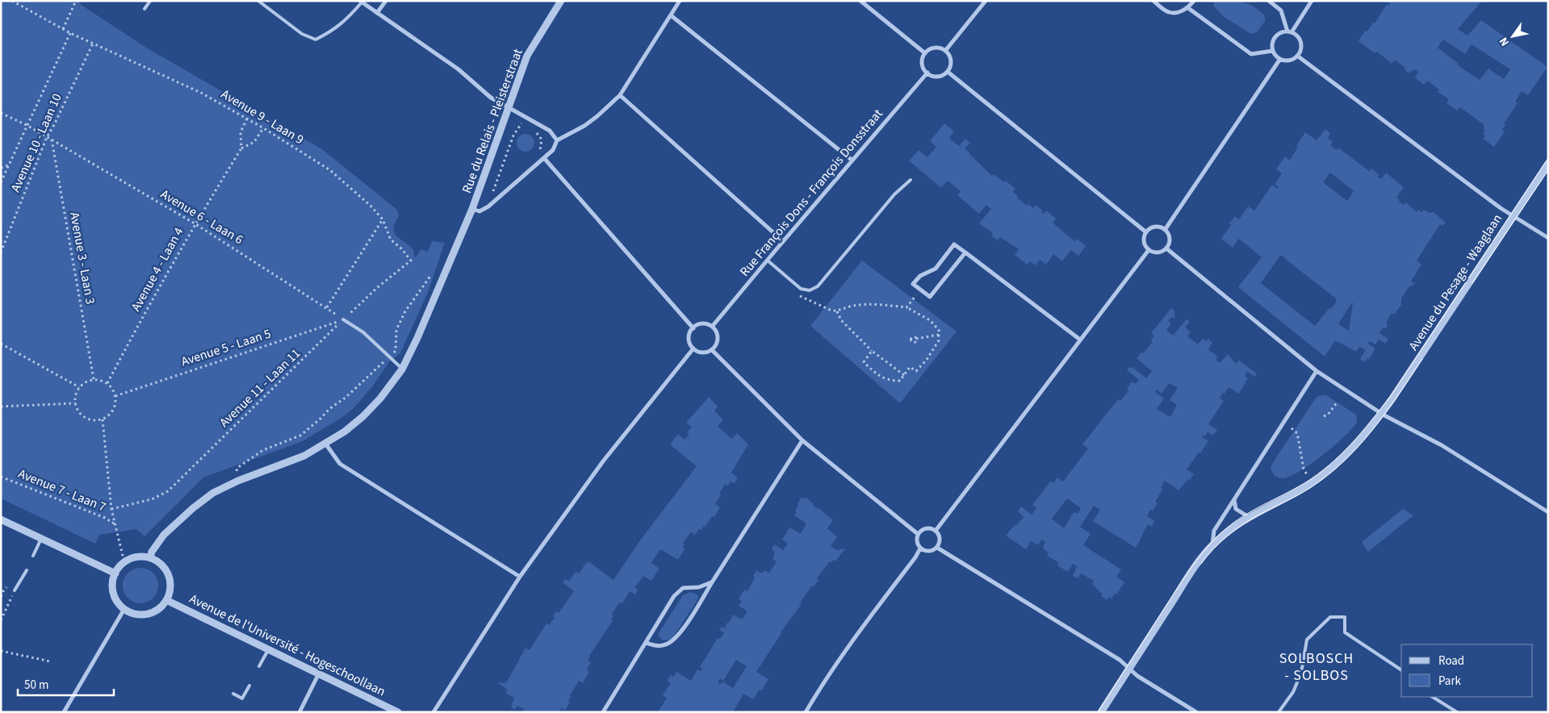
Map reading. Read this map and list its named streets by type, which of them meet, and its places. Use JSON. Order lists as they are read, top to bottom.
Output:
{
  "streets": {
    "street": [
      "Rue du Relais - Pleisterstraat",
      "Rue François Dons - François Donsstraat",
      "Avenue du Pesage - Waaglaan",
      "Avenue de l'Université - Hogeschoollaan"
    ],
    "path": [
      "Avenue 9 - Laan 9",
      "Avenue 10 - Laan 10",
      "Avenue 6 - Laan 6",
      "Avenue 3 - Laan 3",
      "Avenue 4 - Laan 4",
      "Avenue 5 - Laan 5",
      "Avenue 11 - Laan 11",
      "Avenue 7 - Laan 7"
    ]
  },
  "crossings": [
    ["Avenue 9 - Laan 9", "Avenue 10 - Laan 10"],
    ["Avenue 9 - Laan 9", "Avenue 11 - Laan 11"],
    ["Rue du Relais - Pleisterstraat", "Avenue de l'Université - Hogeschoollaan"],
    ["Avenue 10 - Laan 10", "Avenue 6 - Laan 6"],
    ["Avenue 6 - Laan 6", "Avenue 3 - Laan 3"],
    ["Avenue 6 - Laan 6", "Avenue 4 - Laan 4"],
    ["Avenue 6 - Laan 6", "Avenue 5 - Laan 5"],
    ["Avenue 6 - Laan 6", "Avenue 11 - Laan 11"],
    ["Avenue 3 - Laan 3", "Avenue 4 - Laan 4"],
    ["Avenue 3 - Laan 3", "Avenue 5 - Laan 5"],
    ["Avenue 4 - Laan 4", "Avenue 5 - Laan 5"],
    ["Avenue 5 - Laan 5", "Avenue 11 - Laan 11"]
  ],
  "districts": ["SOLBOSCH - SOLBOS"],
  "legend": ["Road", "Park"],
  "scale_bar": "50 m",
  "north": "bottom left"
}
